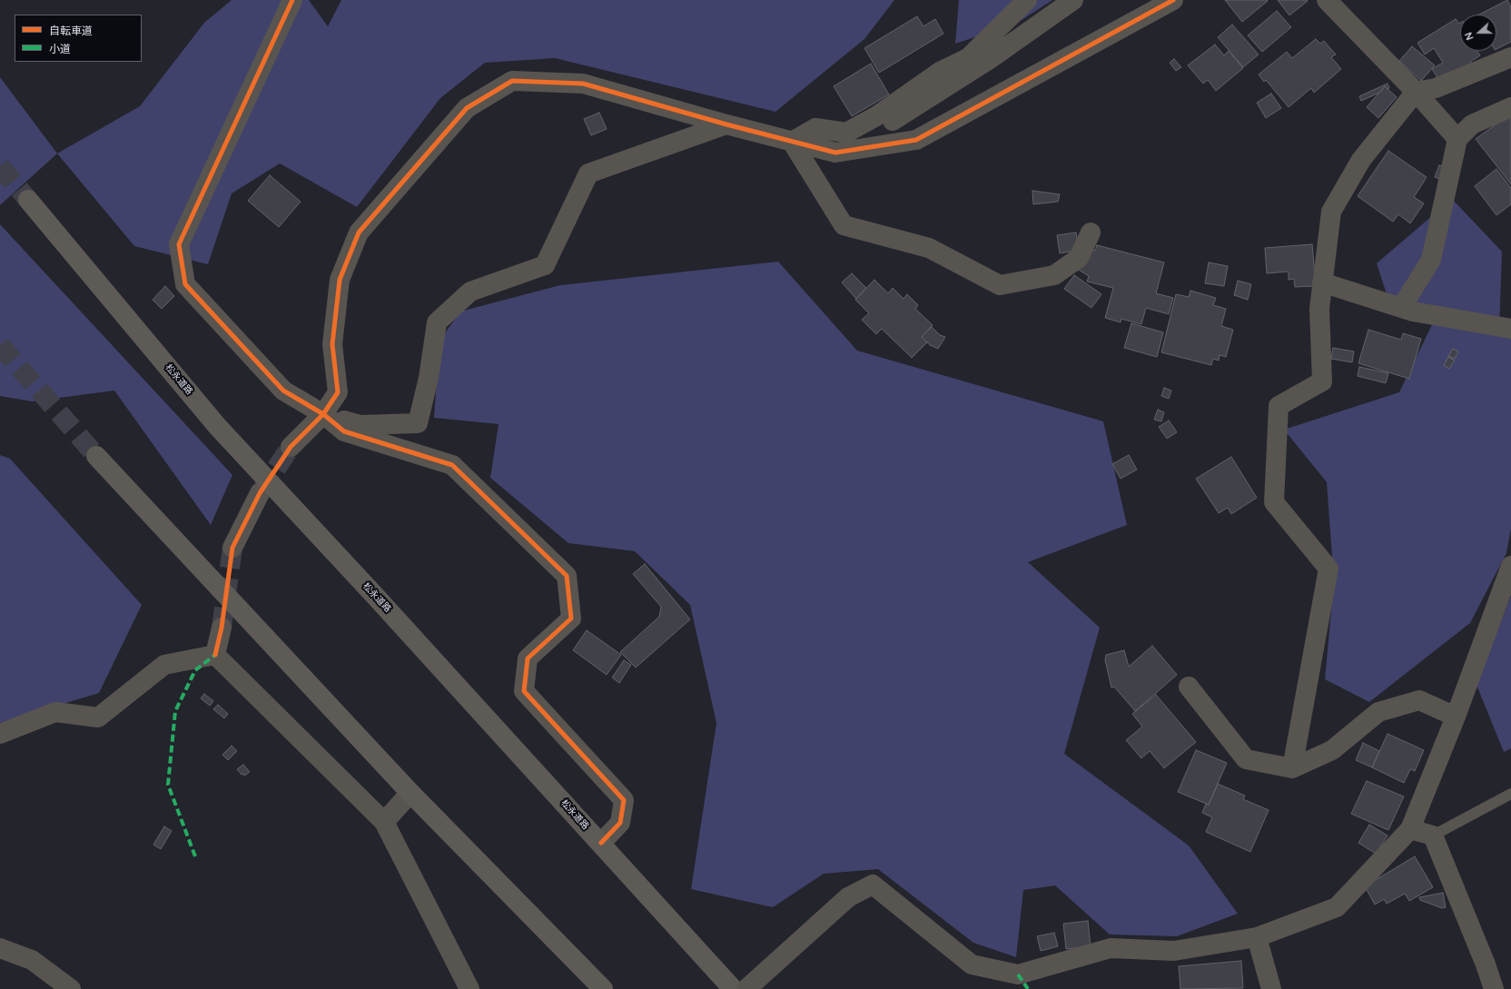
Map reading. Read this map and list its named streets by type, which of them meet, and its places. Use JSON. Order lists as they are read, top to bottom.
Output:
{
  "streets": {
    "highway": ["松永道路"]
  },
  "legend": ["自転車道", "小道"],
  "north": "left"
}
